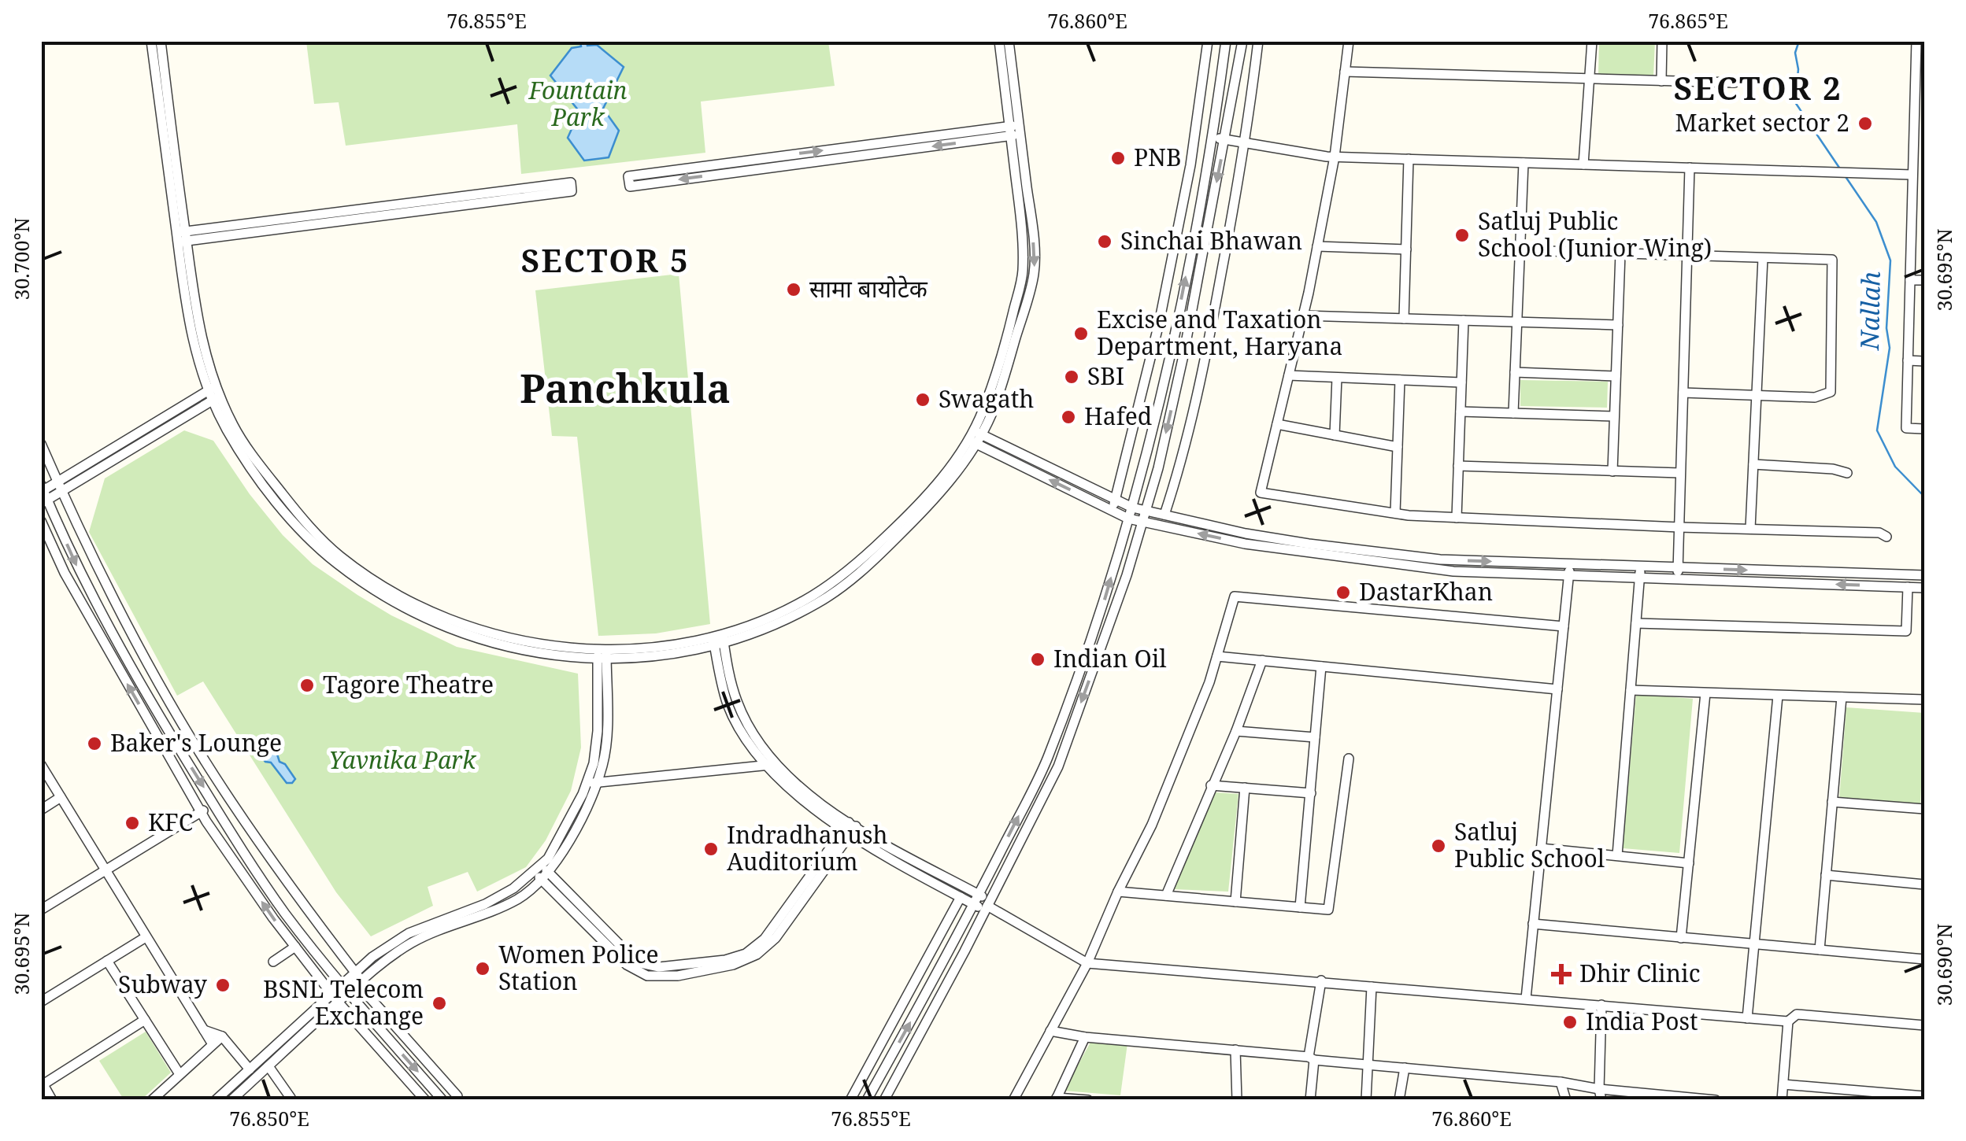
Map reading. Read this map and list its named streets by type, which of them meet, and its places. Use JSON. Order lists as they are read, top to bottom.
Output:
{
  "districts": ["SECTOR 2", "SECTOR 5", "Panchkula"],
  "water": ["Nallah"],
  "parks": ["Fountain Park", "Yavnika Park"],
  "places": {
    "other": [
      "Market sector 2",
      "PNB",
      "Satluj Public School (Junior Wing)",
      "Sinchai Bhawan",
      "सामा बायोटेक",
      "Excise and Taxation Department, Haryana",
      "SBI",
      "Swagath",
      "Hafed",
      "DastarKhan",
      "Indian Oil",
      "Tagore Theatre",
      "Baker's Lounge",
      "KFC",
      "Satluj Public School",
      "Indradhanush Auditorium",
      "Women Police Station",
      "Subway",
      "BSNL Telecom Exchange",
      "India Post"
    ],
    "health": ["Dhir Clinic"]
  },
  "coordinates": [
    "76.855°E",
    "76.860°E",
    "76.865°E",
    "30.700°N",
    "30.695°N",
    "30.690°N",
    "76.850°E"
  ]
}
